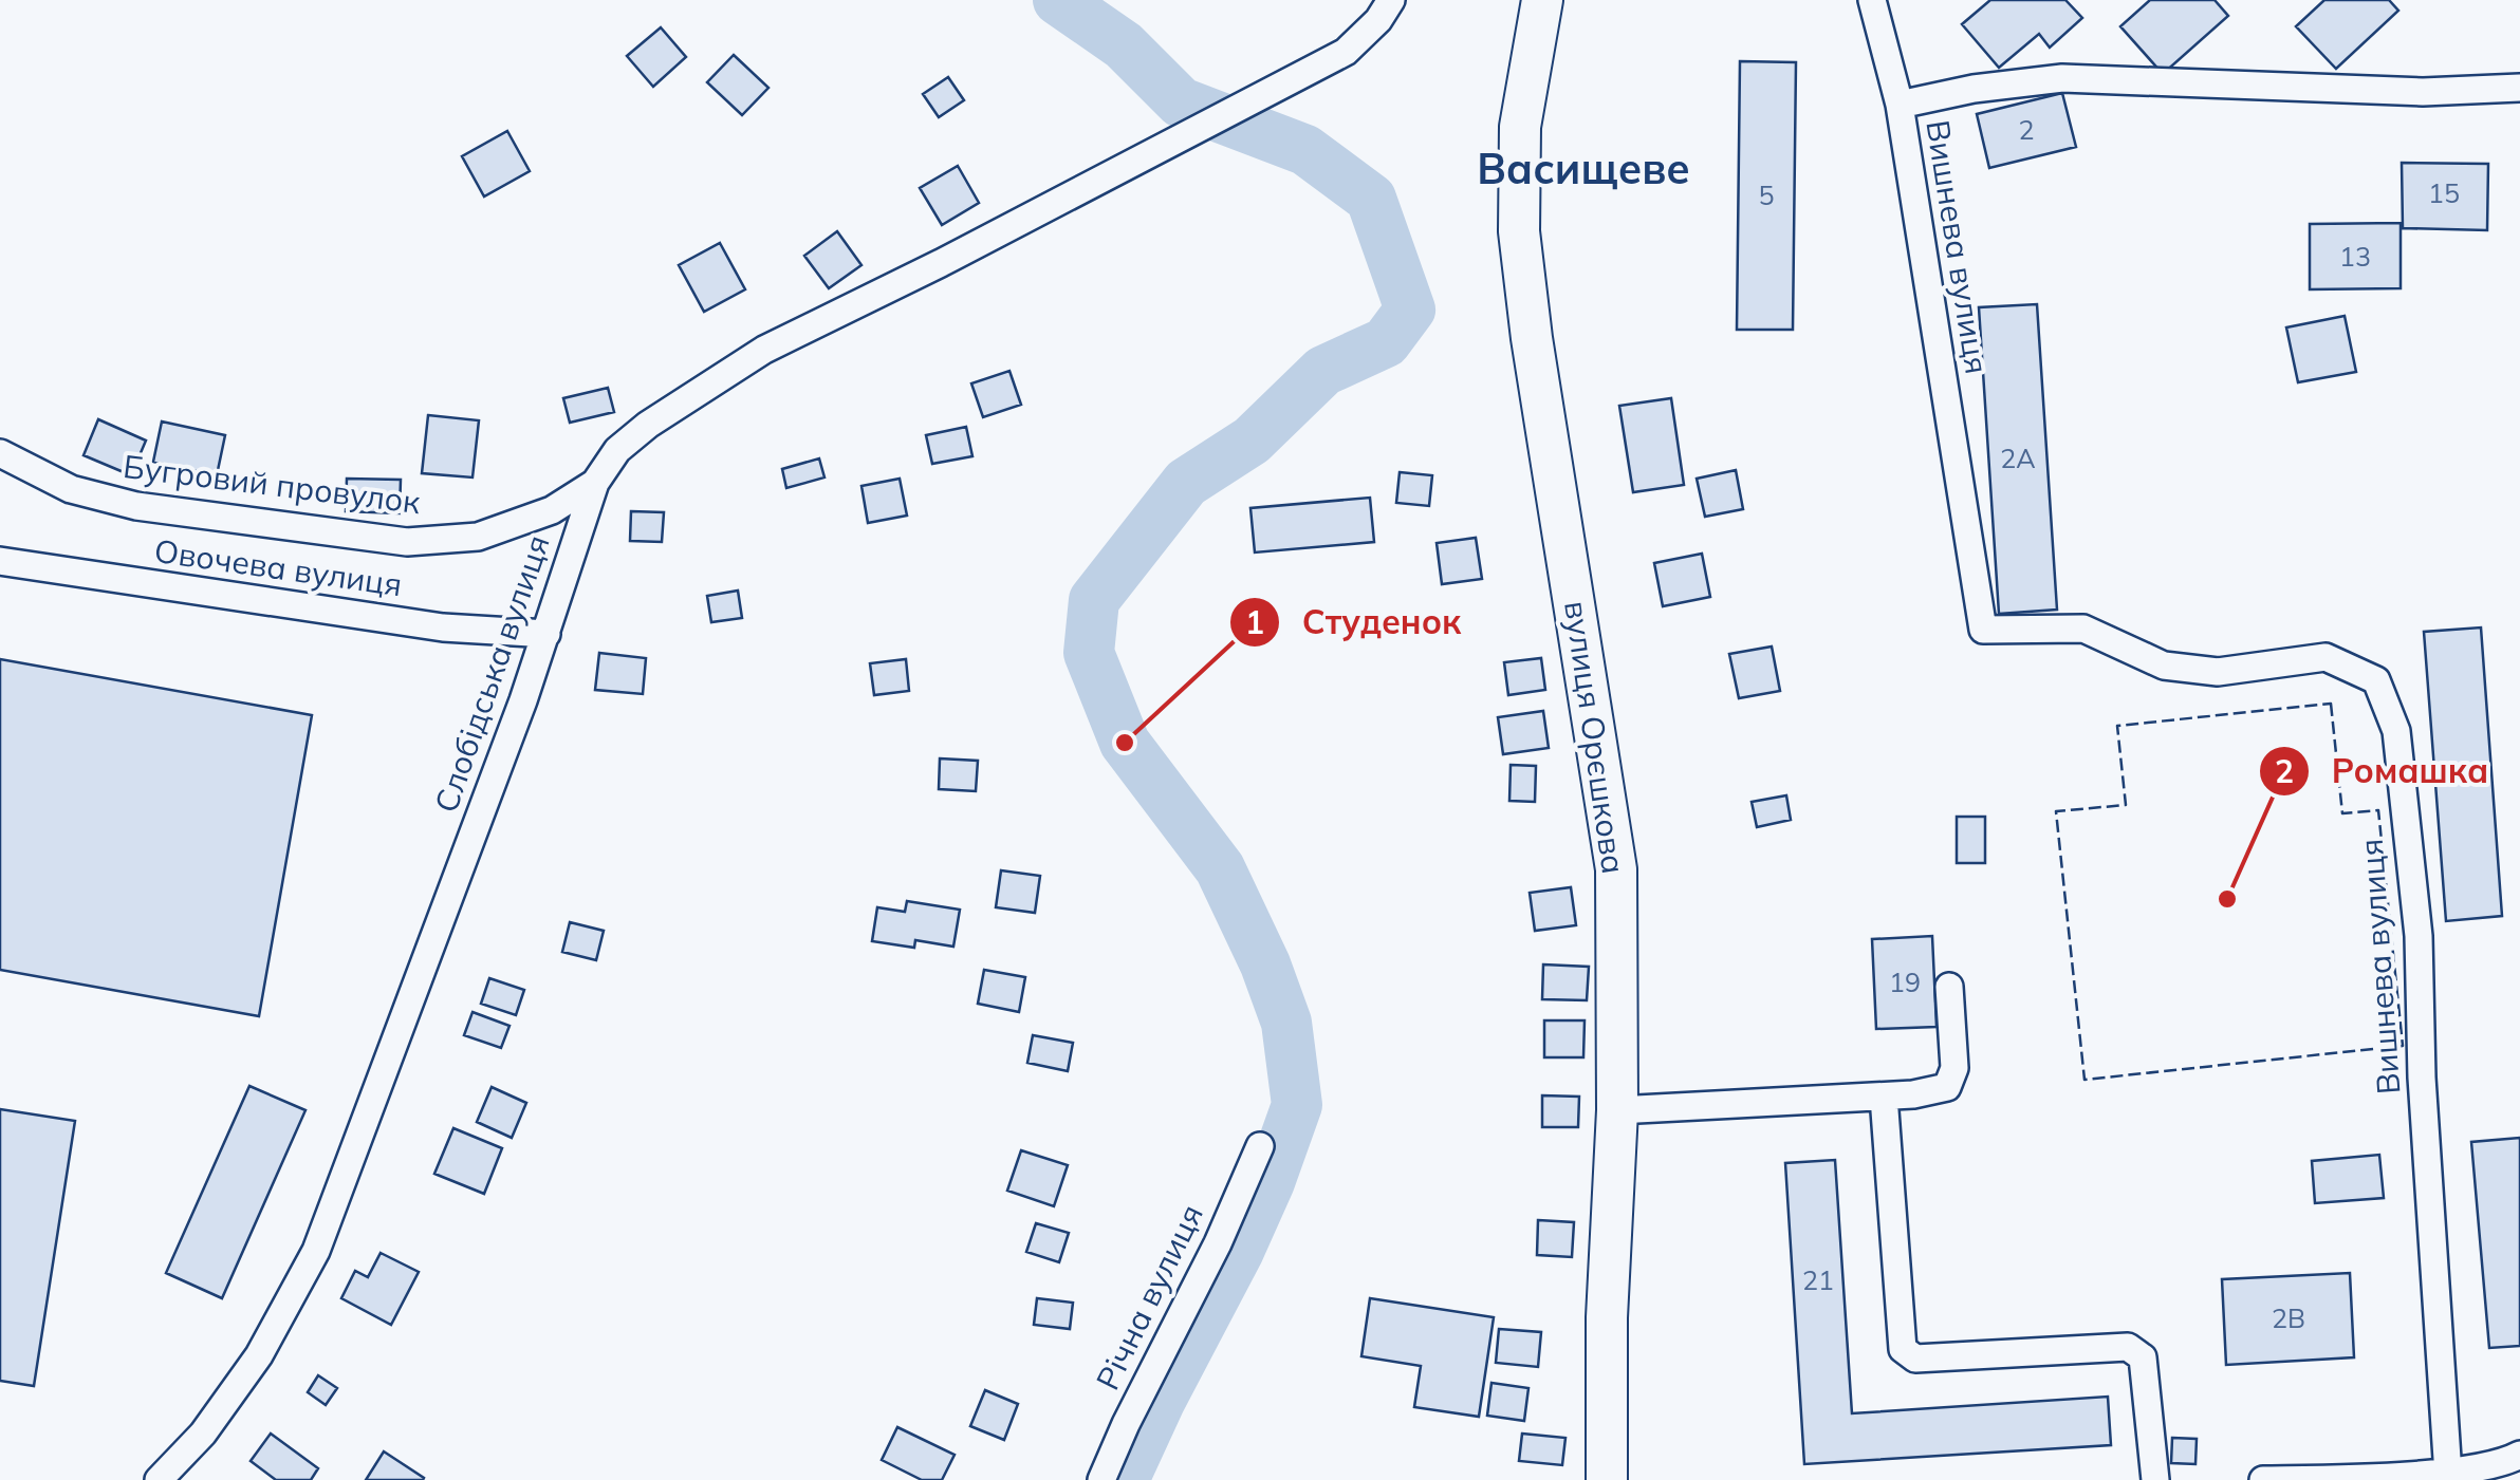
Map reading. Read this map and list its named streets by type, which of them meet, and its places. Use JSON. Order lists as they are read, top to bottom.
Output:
{
  "streets": {
    "main road": ["вулиця Орєшкова"],
    "street": [
      "Вишнева вулиця",
      "Бугровий провулок",
      "Овочева вулиця",
      "Слобідська вулиця",
      "Річна вулиця"
    ]
  },
  "crossings": [
    ["Бугровий провулок", "Слобідська вулиця"],
    ["Овочева вулиця", "Слобідська вулиця"]
  ],
  "districts": ["Васищеве"],
  "places": ["Студенок", "Ромашка"],
  "house_numbers": [
    "2",
    "15",
    "5",
    "13",
    "2А",
    "19",
    "21",
    "2В"
  ]
}
